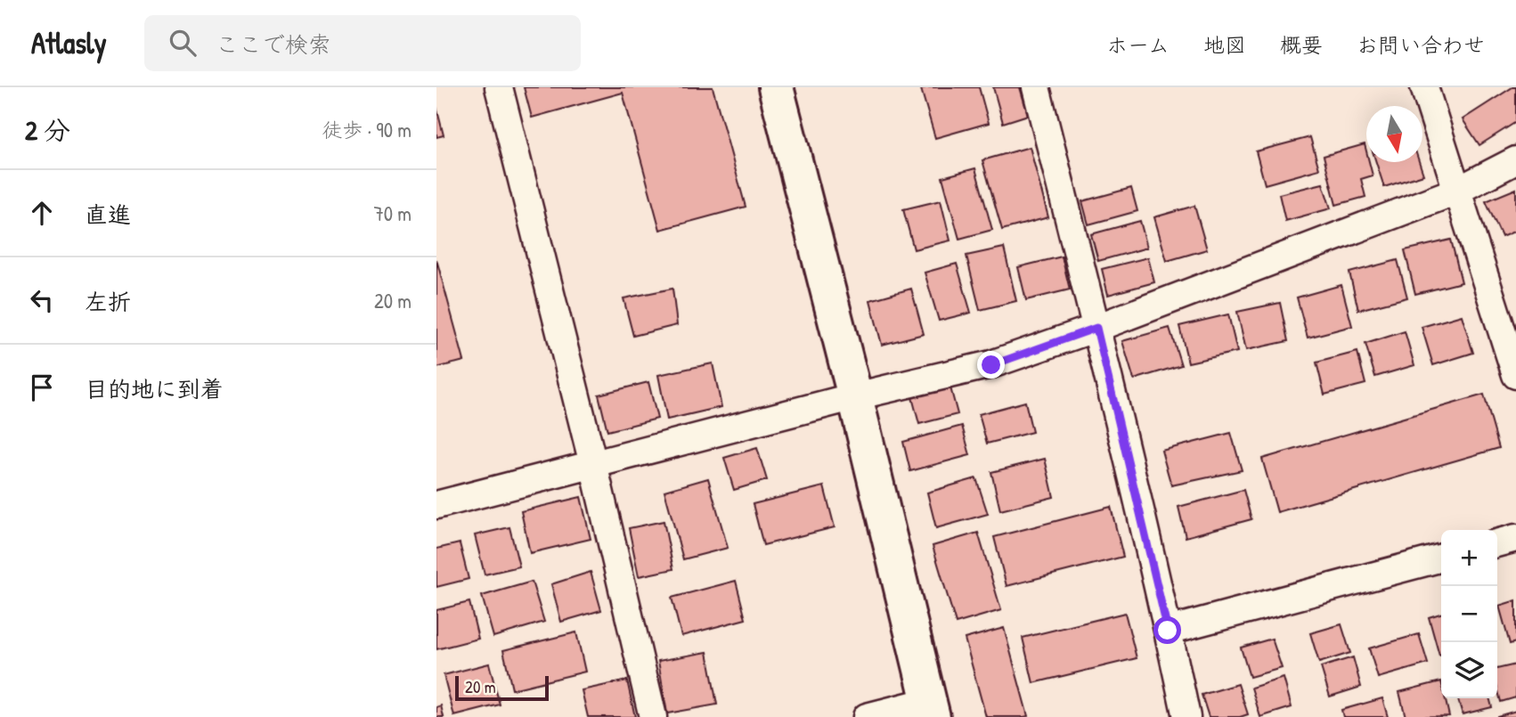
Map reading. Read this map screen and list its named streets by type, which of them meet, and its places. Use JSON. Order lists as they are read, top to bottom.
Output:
{
  "scale_bar": "20 m",
  "north": "bottom",
  "page": {
    "header": "Atlasly",
    "search": "ここで検索",
    "nav": [
      "ホーム",
      "地図",
      "概要",
      "お問い合わせ"
    ],
    "heading": ["2 分", "徒歩 · 90 m"],
    "list": [
      ["直進", "70 m"],
      ["左折", "20 m"],
      "目的地に到着"
    ],
    "map_buttons": ["+", "−"],
    "scale": "20 m"
  }
}
